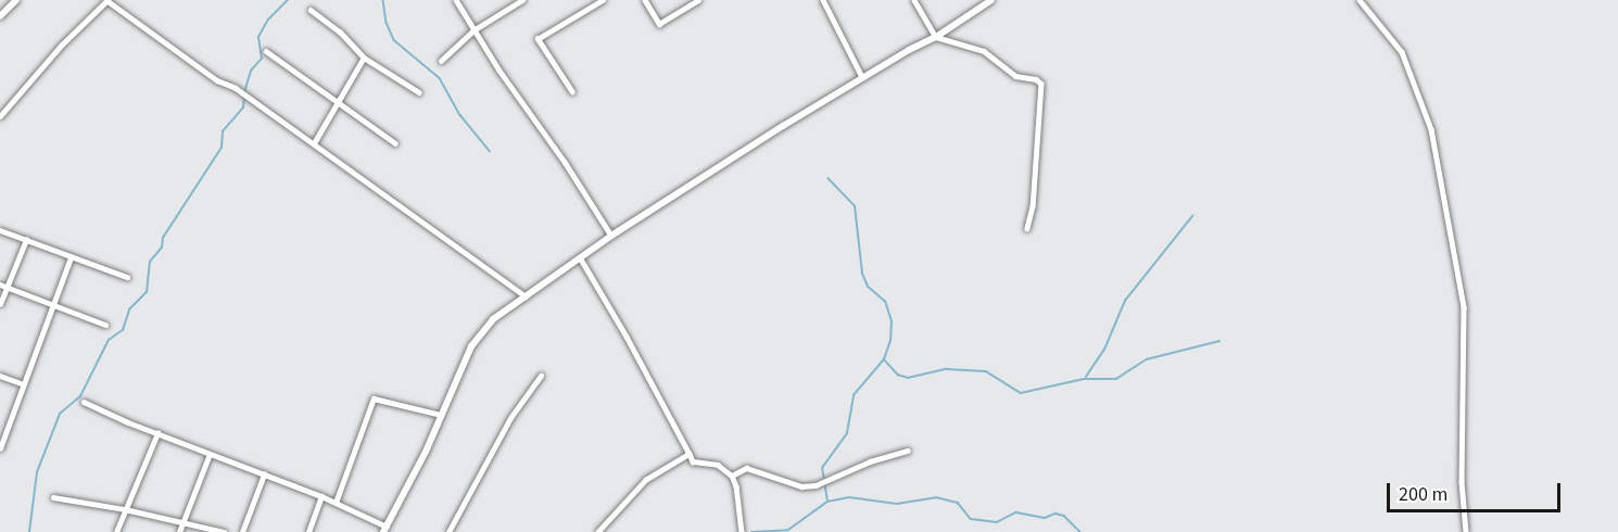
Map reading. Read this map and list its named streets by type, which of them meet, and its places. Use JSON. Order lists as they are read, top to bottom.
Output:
{
  "scale_bar": "200 m"
}
